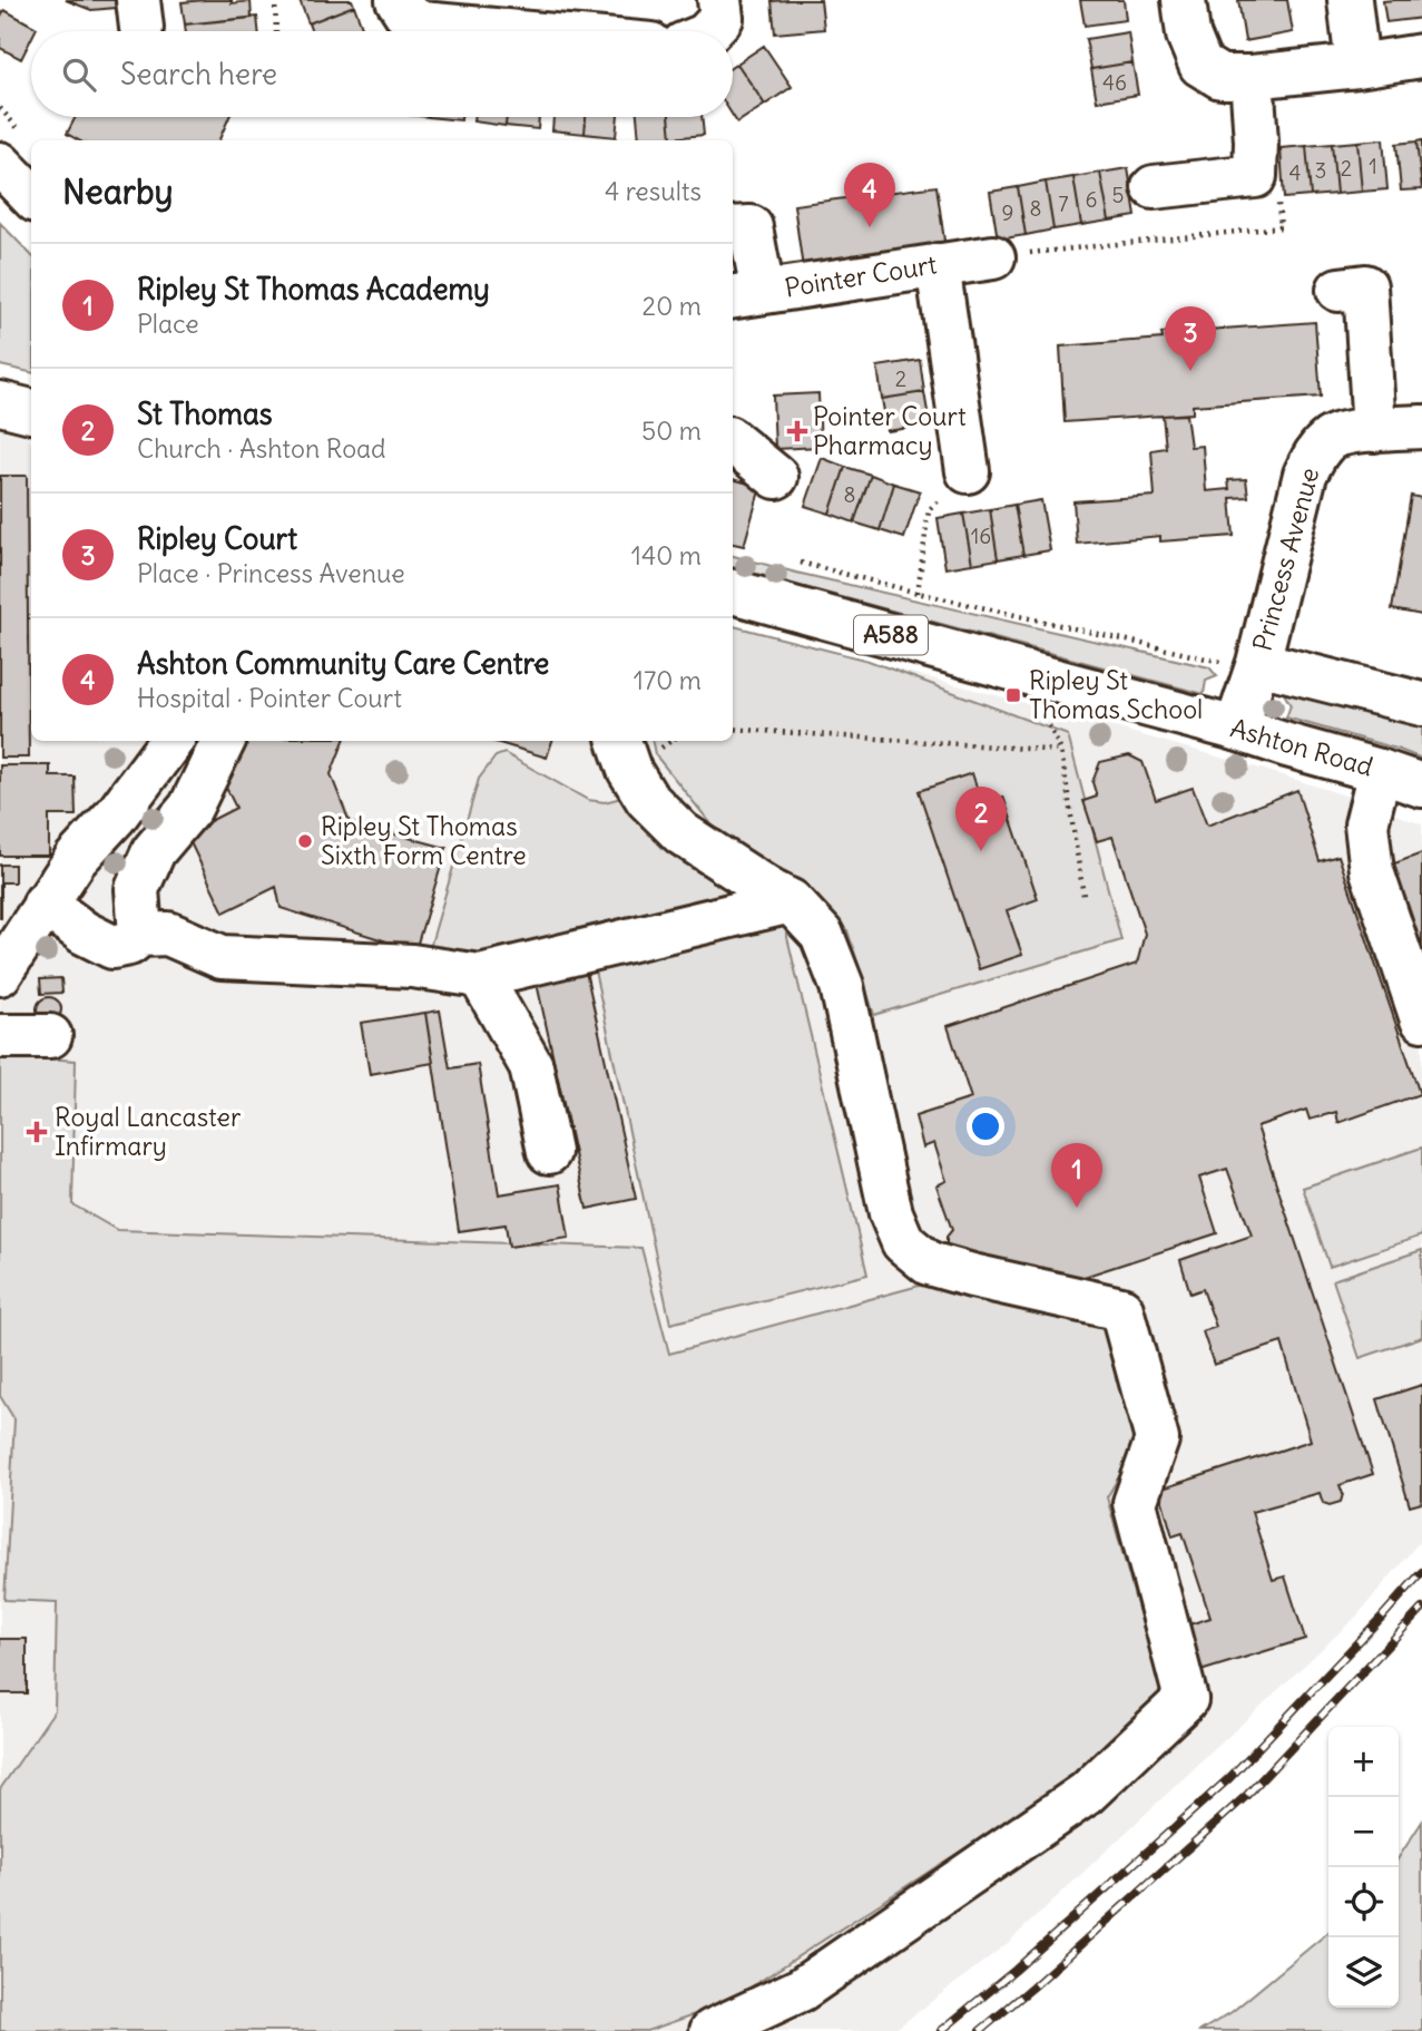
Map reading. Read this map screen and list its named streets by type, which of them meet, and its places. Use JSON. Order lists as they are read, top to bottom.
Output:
{
  "streets": {
    "street": [
      "Pointer Court",
      "Princess Avenue",
      "A588",
      "Ashton Road"
    ]
  },
  "crossings": [
    ["Princess Avenue", "Ashton Road"]
  ],
  "places": {
    "health": ["Pointer Court Pharmacy", "Royal Lancaster Infirmary"],
    "transit": ["Ripley St Thomas School"],
    "other": ["Ripley St Thomas Sixth Form Centre"]
  },
  "house_numbers": [
    "46",
    "1",
    "2",
    "3",
    "4",
    "5",
    "6",
    "7",
    "8",
    "9",
    "2",
    "8",
    "16"
  ],
  "page": {
    "search": "Search here",
    "heading": ["Nearby", "4 results"],
    "pins": [
      "4",
      "3",
      "2",
      "1"
    ],
    "list": [
      {
        "mark": "1",
        "name": "Ripley St Thomas Academy",
        "note": "Place",
        "value": "20 m"
      },
      {
        "mark": "2",
        "name": "St Thomas",
        "note": "Church · Ashton Road",
        "value": "50 m"
      },
      {
        "mark": "3",
        "name": "Ripley Court",
        "note": "Place · Princess Avenue",
        "value": "140 m"
      },
      {
        "mark": "4",
        "name": "Ashton Community Care Centre",
        "note": "Hospital · Pointer Court",
        "value": "170 m"
      }
    ],
    "map_buttons": ["+", "−"]
  }
}
